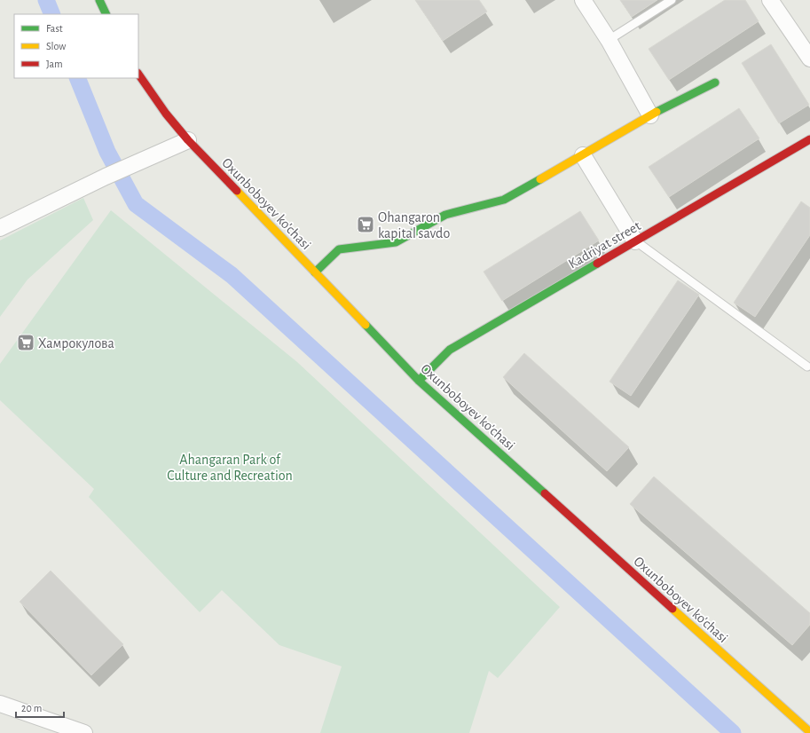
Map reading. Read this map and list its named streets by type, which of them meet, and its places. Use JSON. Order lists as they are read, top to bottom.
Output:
{
  "streets": {
    "main road": ["Oxunboboyev ko'chasi", "Kadriyat street"]
  },
  "crossings": [
    ["Oxunboboyev ko'chasi", "Kadriyat street"]
  ],
  "parks": ["Ahangaran Park of Culture and Recreation"],
  "places": {
    "supermarket": ["Ohangaron kapital savdo", "Хамрокулова"]
  },
  "legend": ["Fast", "Slow", "Jam"],
  "scale_bar": "20 m"
}
